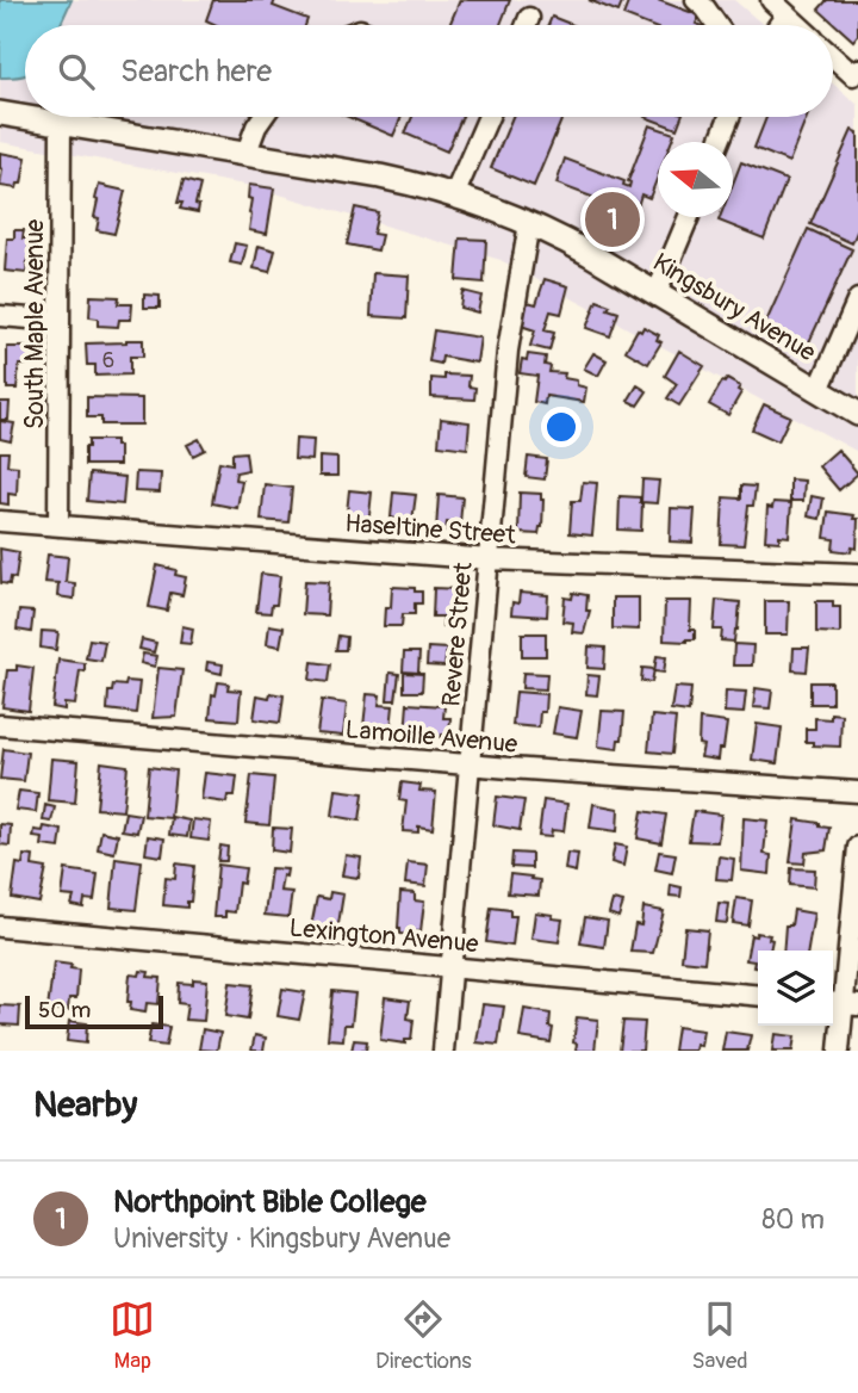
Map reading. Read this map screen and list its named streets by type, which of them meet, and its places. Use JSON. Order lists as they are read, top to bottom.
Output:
{
  "streets": {
    "main road": ["Kingsbury Avenue"],
    "street": [
      "South Maple Avenue",
      "Haseltine Street",
      "Revere Street",
      "Lamoille Avenue",
      "Lexington Avenue"
    ]
  },
  "crossings": [
    ["Kingsbury Avenue", "South Maple Avenue"],
    ["Kingsbury Avenue", "Revere Street"],
    ["South Maple Avenue", "Haseltine Street"],
    ["Haseltine Street", "Revere Street"],
    ["Revere Street", "Lamoille Avenue"],
    ["Revere Street", "Lexington Avenue"]
  ],
  "house_numbers": ["6"],
  "scale_bar": "50 m",
  "north": "left",
  "page": {
    "search": "Search here",
    "pins": "1",
    "scale": "50 m",
    "heading": "Nearby",
    "list": [
      {
        "mark": "1",
        "name": "Northpoint Bible College",
        "note": "University · Kingsbury Avenue",
        "value": "80 m"
      }
    ],
    "nav": ["Map", "Directions", "Saved"]
  }
}
